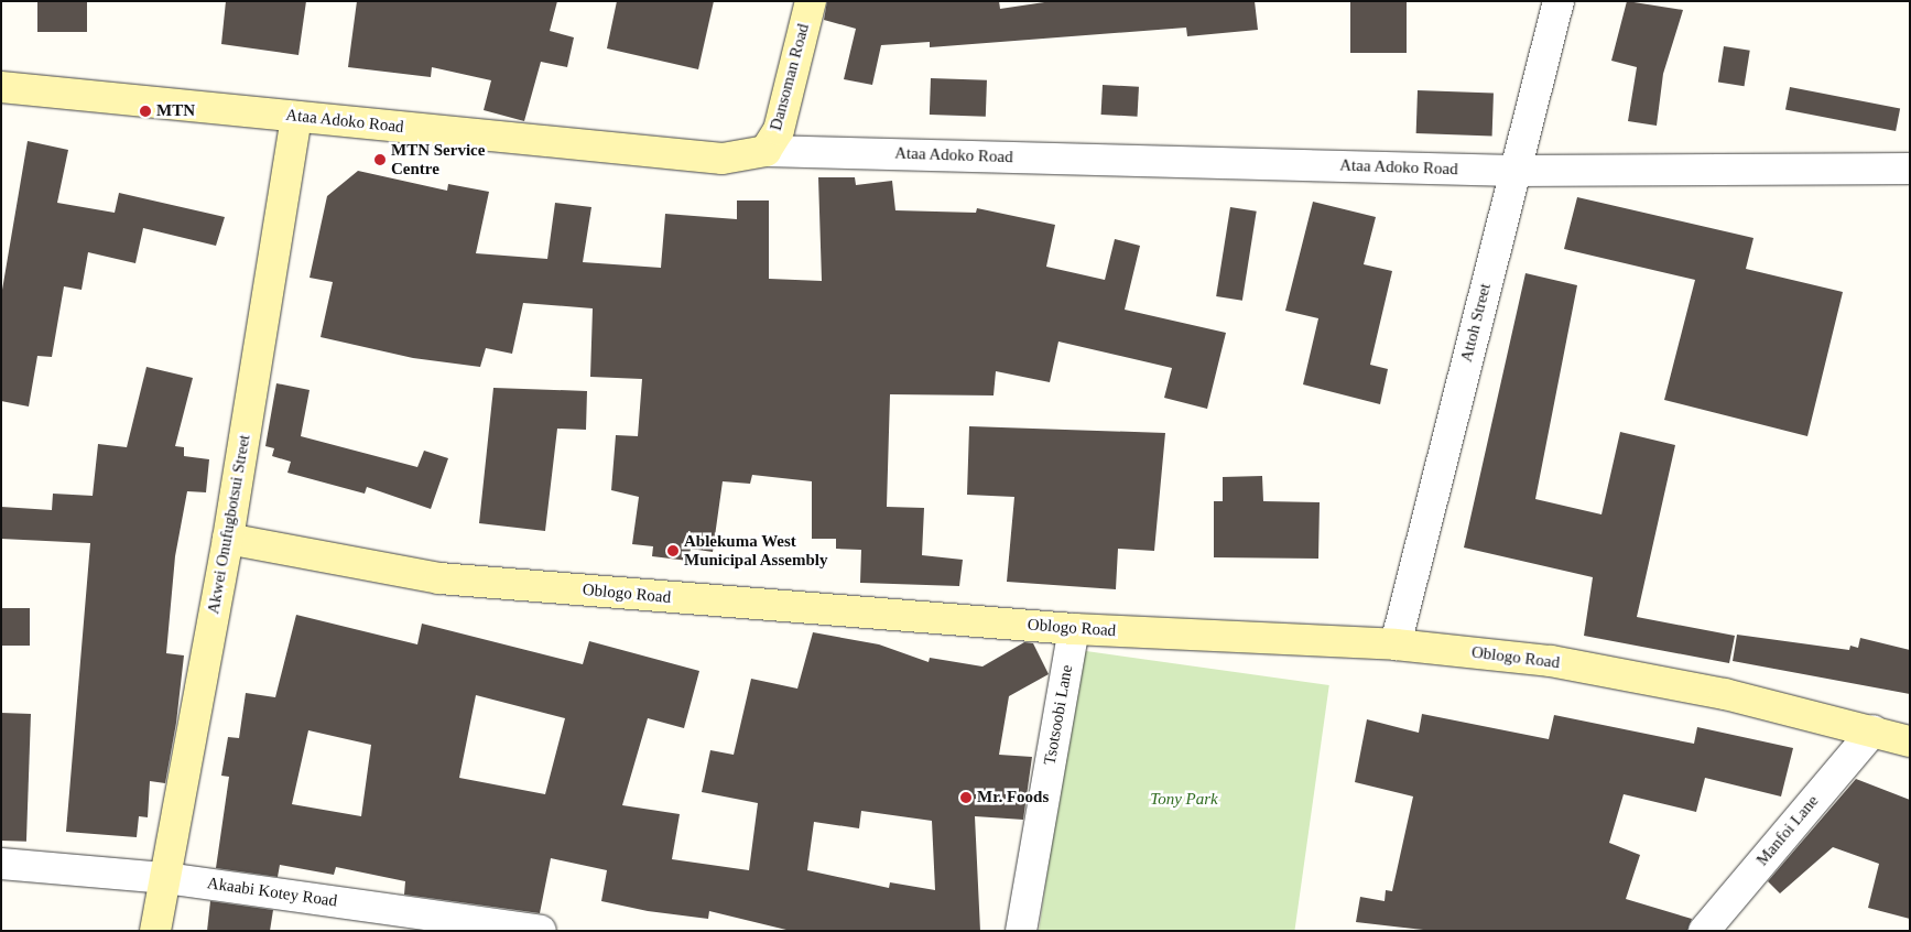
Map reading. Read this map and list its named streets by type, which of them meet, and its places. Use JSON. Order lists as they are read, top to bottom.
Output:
{
  "streets": {
    "main road": [
      "Dansoman Road",
      "Ataa Adoko Road",
      "Akwei Onufugbotsui Street",
      "Oblogo Road"
    ],
    "street": [
      "Attoh Street",
      "Tsotsoobi Lane",
      "Manfoi Lane",
      "Akaabi Kotey Road"
    ]
  },
  "crossings": [
    ["Dansoman Road", "Ataa Adoko Road"],
    ["Ataa Adoko Road", "Attoh Street"],
    ["Ataa Adoko Road", "Akwei Onufugbotsui Street"],
    ["Attoh Street", "Oblogo Road"],
    ["Akwei Onufugbotsui Street", "Oblogo Road"],
    ["Akwei Onufugbotsui Street", "Akaabi Kotey Road"],
    ["Oblogo Road", "Tsotsoobi Lane"],
    ["Oblogo Road", "Manfoi Lane"]
  ],
  "parks": ["Tony Park"],
  "places": [
    "MTN",
    "MTN Service Centre",
    "Ablekuma West Municipal Assembly",
    "Mr. Foods"
  ]
}
